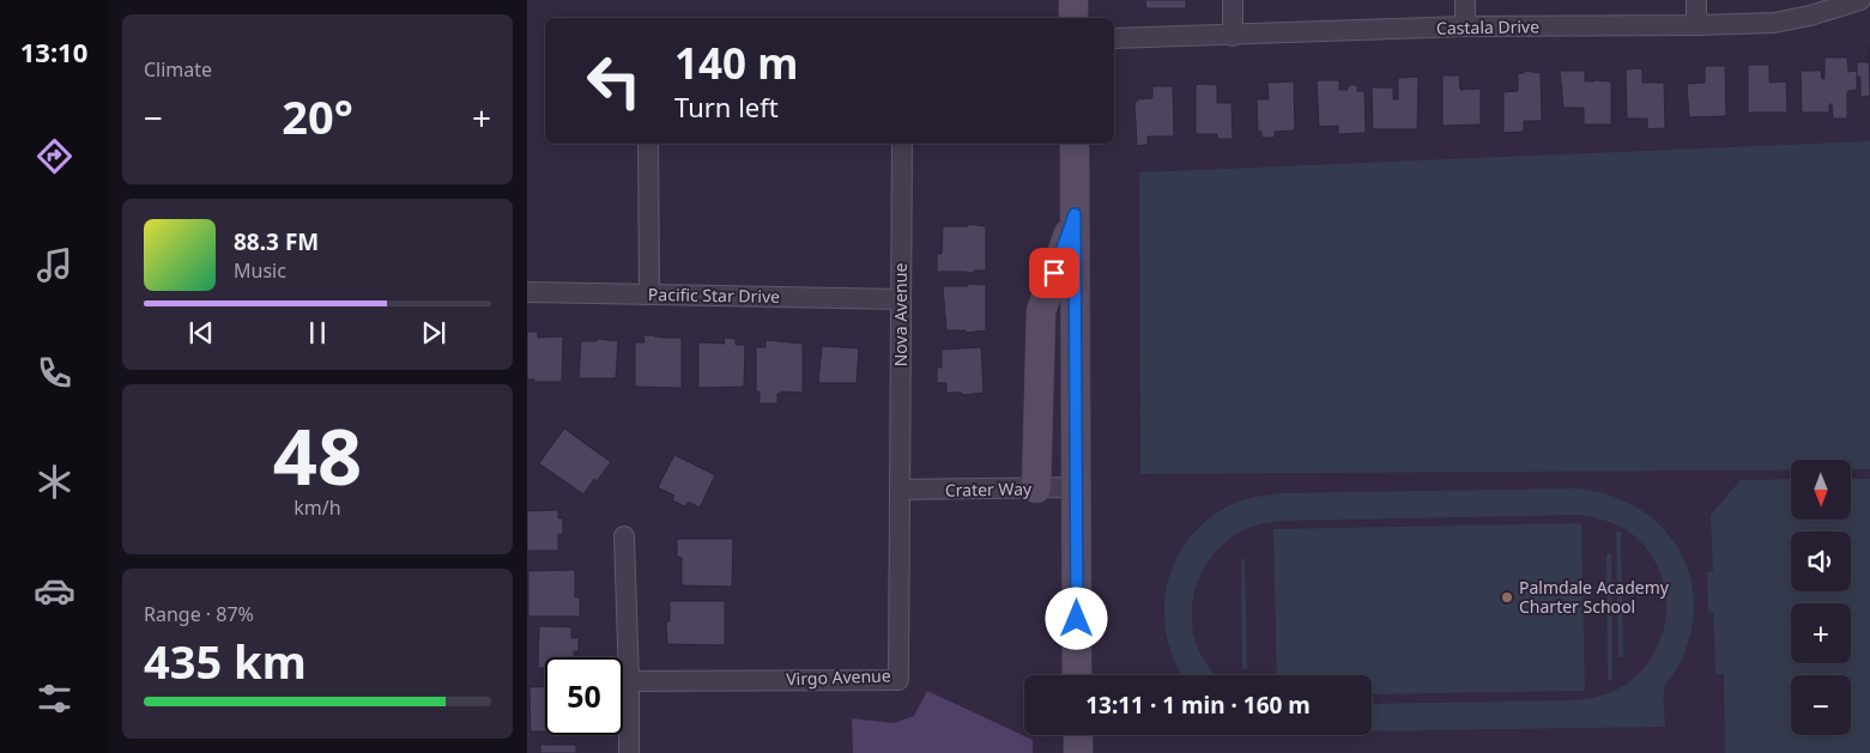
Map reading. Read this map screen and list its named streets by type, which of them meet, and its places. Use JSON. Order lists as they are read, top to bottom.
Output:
{
  "streets": {
    "street": [
      "Castala Drive",
      "Pacific Star Drive",
      "Nova Avenue",
      "Crater Way",
      "Virgo Avenue"
    ]
  },
  "crossings": [
    ["Pacific Star Drive", "Nova Avenue"],
    ["Nova Avenue", "Crater Way"],
    ["Nova Avenue", "Virgo Avenue"],
    ["Crater Way", "Virgo Avenue"]
  ],
  "places": ["Palmdale Academy Charter School"],
  "north": "bottom",
  "page": {
    "tabs": "13:10",
    "tile": [
      "Climate",
      ["48", "km/h"],
      ["Range · 87%", "435 km"]
    ],
    "turn": ["140 m", "Turn left"],
    "heat": ["−", "20°", "+"],
    "song": ["88.3 FM", "Music"],
    "map_buttons": ["+", "−"],
    "limit": "50",
    "trip": "13:11 · 1 min · 160 m"
  }
}
